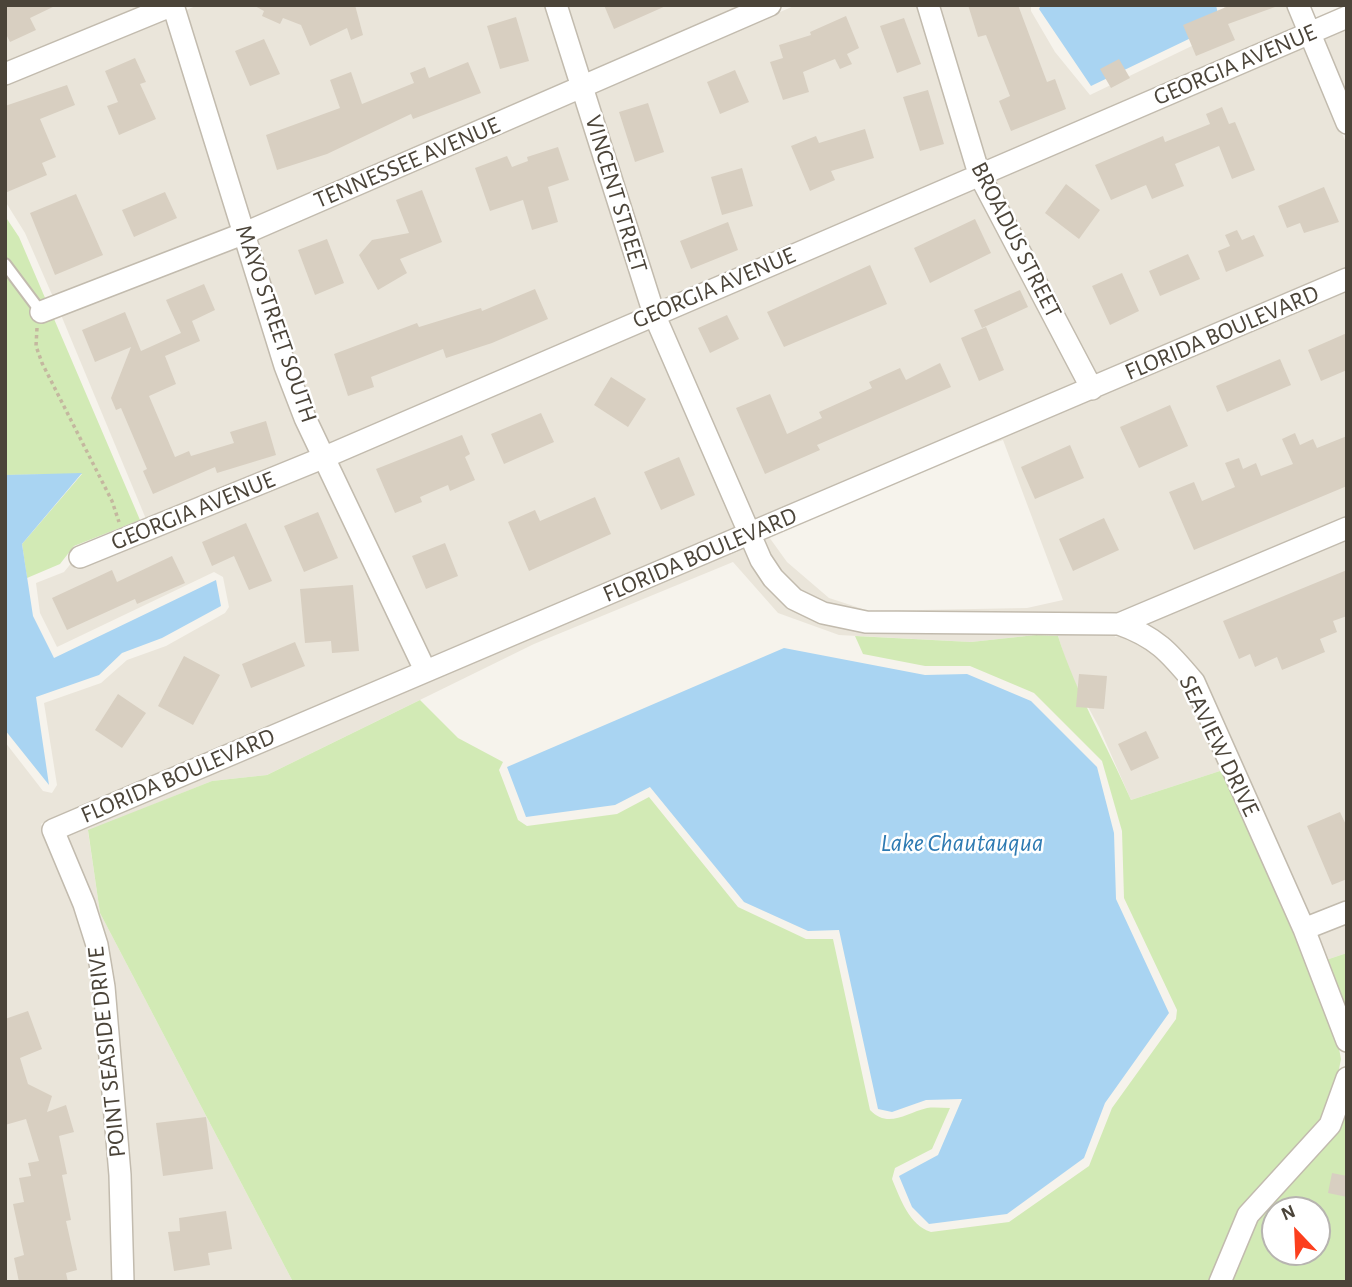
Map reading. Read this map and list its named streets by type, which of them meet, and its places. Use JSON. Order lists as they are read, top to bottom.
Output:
{
  "streets": {
    "street": [
      "GEORGIA AVENUE",
      "TENNESSEE AVENUE",
      "VINCENT STREET",
      "BROADUS STREET",
      "MAYO STREET SOUTH",
      "FLORIDA BOULEVARD",
      "SEAVIEW DRIVE",
      "POINT SEASIDE DRIVE"
    ]
  },
  "crossings": [
    ["GEORGIA AVENUE", "VINCENT STREET"],
    ["GEORGIA AVENUE", "BROADUS STREET"],
    ["GEORGIA AVENUE", "MAYO STREET SOUTH"],
    ["TENNESSEE AVENUE", "VINCENT STREET"],
    ["TENNESSEE AVENUE", "MAYO STREET SOUTH"],
    ["VINCENT STREET", "FLORIDA BOULEVARD"],
    ["VINCENT STREET", "SEAVIEW DRIVE"],
    ["BROADUS STREET", "FLORIDA BOULEVARD"],
    ["MAYO STREET SOUTH", "FLORIDA BOULEVARD"],
    ["FLORIDA BOULEVARD", "SEAVIEW DRIVE"],
    ["FLORIDA BOULEVARD", "POINT SEASIDE DRIVE"]
  ],
  "water": ["Lake Chautauqua"],
  "north": "top left"
}
